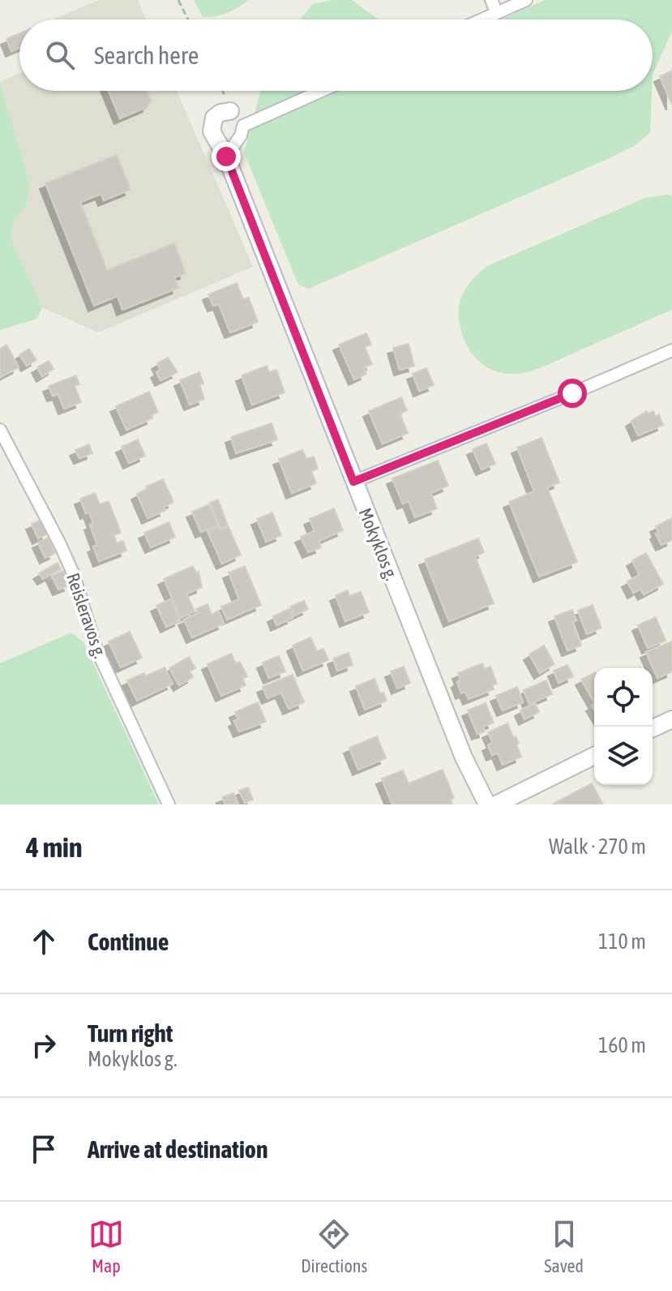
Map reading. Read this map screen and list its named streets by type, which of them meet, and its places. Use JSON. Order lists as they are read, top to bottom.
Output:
{
  "streets": {
    "main road": ["Mokyklos g."],
    "street": ["Reisleravos g."]
  },
  "page": {
    "search": "Search here",
    "heading": ["4 min", "Walk · 270 m"],
    "list": [
      ["Continue", "110 m"],
      ["Turn right", "Mokyklos g.", "160 m"],
      "Arrive at destination"
    ],
    "nav": ["Map", "Directions", "Saved"]
  }
}
